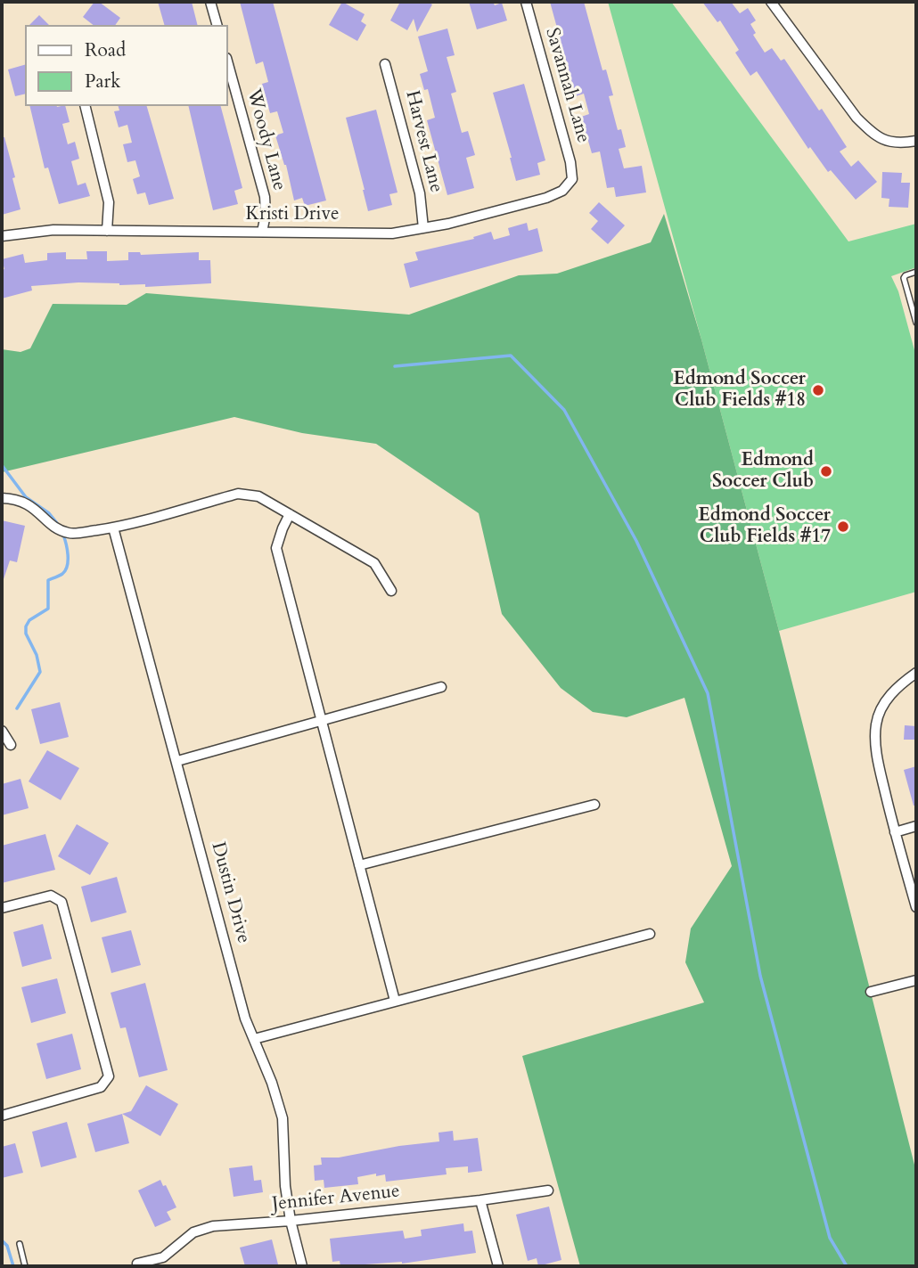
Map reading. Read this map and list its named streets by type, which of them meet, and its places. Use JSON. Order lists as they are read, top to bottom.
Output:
{
  "streets": {
    "street": [
      "Savannah Lane",
      "Woody Lane",
      "Harvest Lane",
      "Kristi Drive",
      "Dustin Drive",
      "Jennifer Avenue"
    ]
  },
  "crossings": [
    ["Savannah Lane", "Kristi Drive"],
    ["Woody Lane", "Kristi Drive"],
    ["Harvest Lane", "Kristi Drive"],
    ["Dustin Drive", "Jennifer Avenue"]
  ],
  "places": ["Edmond Soccer Club Fields #18", "Edmond Soccer Club", "Edmond Soccer Club Fields #17"],
  "legend": ["Road", "Park"]
}
